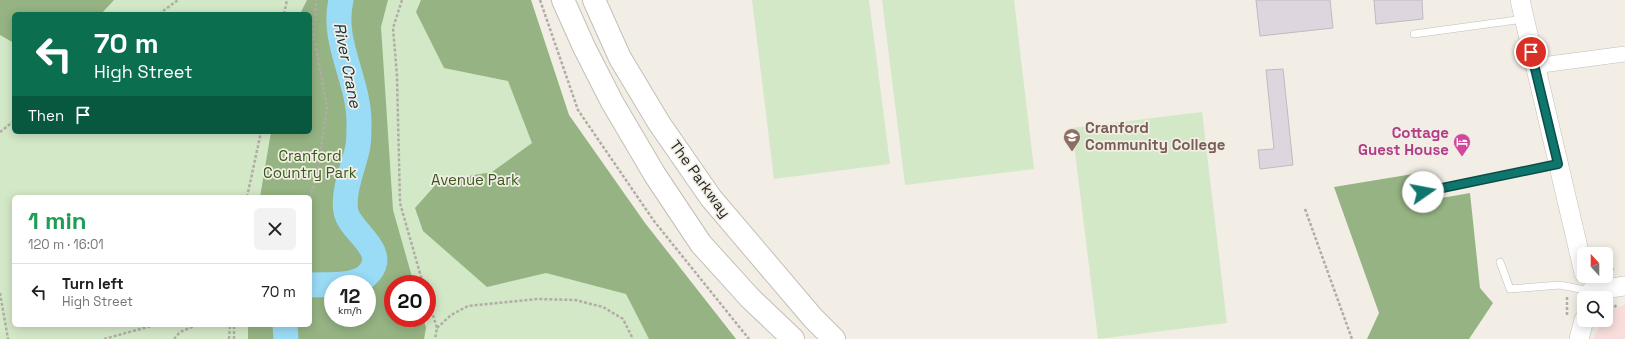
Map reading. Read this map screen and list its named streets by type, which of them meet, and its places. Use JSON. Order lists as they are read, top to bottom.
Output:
{
  "streets": {
    "highway": ["The Parkway"]
  },
  "water": ["River Crane"],
  "parks": ["Cranford Country Park", "Avenue Park"],
  "places": {
    "school or university": ["Cranford Community College"],
    "hotel": ["Cottage Guest House"]
  },
  "north": "top",
  "page": {
    "turn": ["70 m", "High Street"],
    "then": "Then",
    "heading": ["1 min", "120 m · 16:01"],
    "list": [
      {
        "name": "Turn left",
        "note": "High Street",
        "value": "70 m"
      }
    ],
    "speed": "12 km/h",
    "limit": "20"
  }
}
